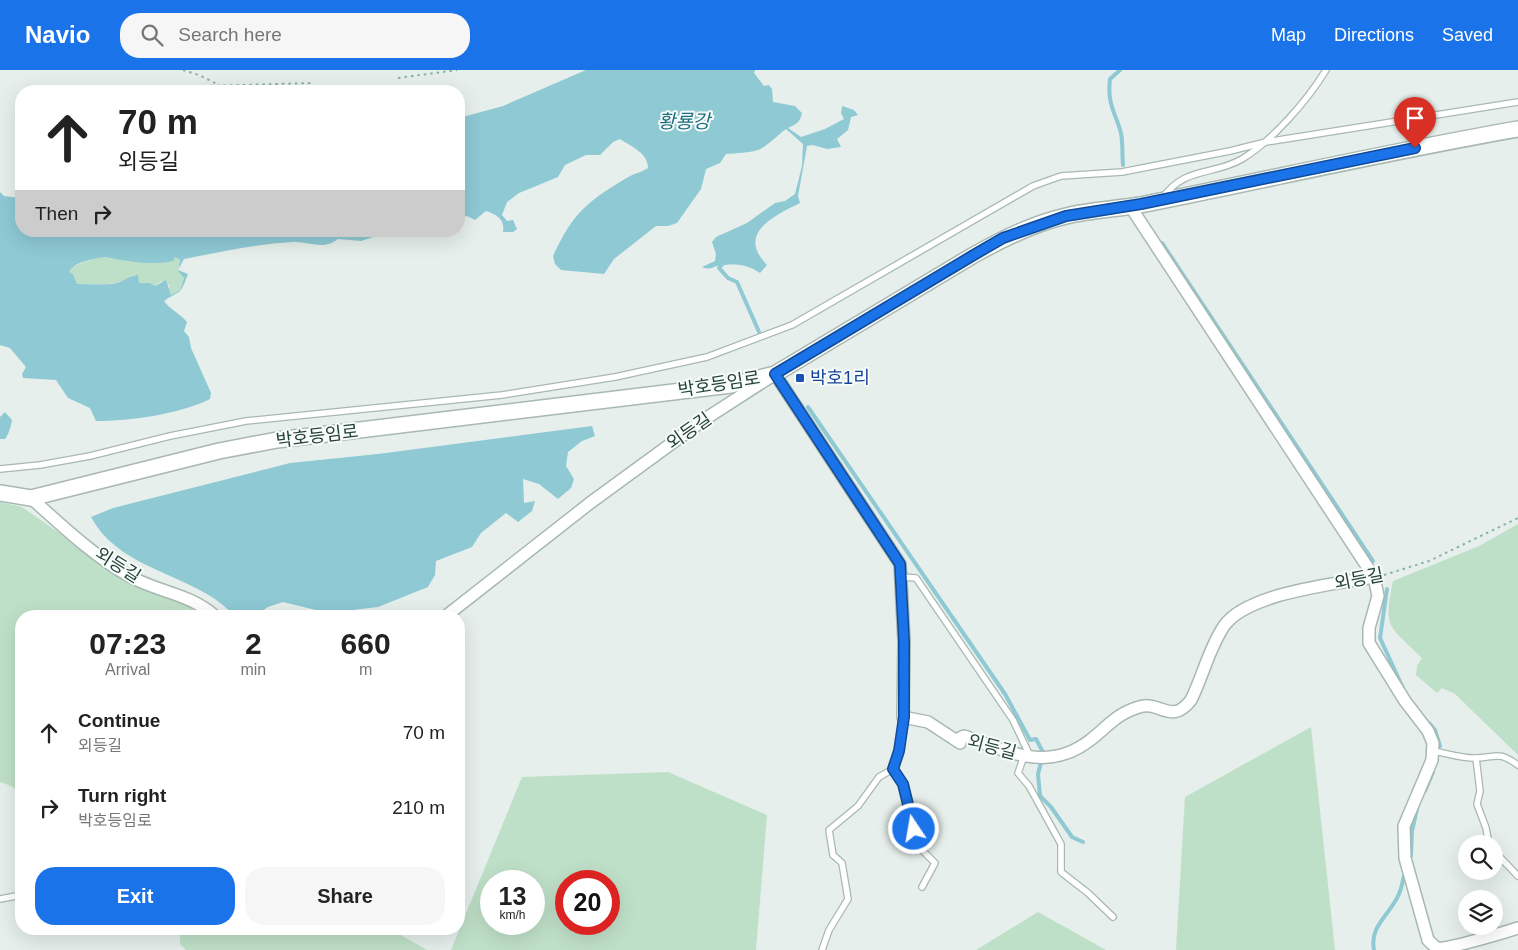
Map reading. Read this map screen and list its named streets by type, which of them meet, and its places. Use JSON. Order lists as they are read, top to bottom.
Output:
{
  "streets": {
    "street": ["박호등임로", "외등길"]
  },
  "crossings": [
    ["박호등임로", "외등길"]
  ],
  "water": ["황룡강"],
  "places": {
    "transit": ["박호1리"]
  },
  "page": {
    "header": "Navio",
    "search": "Search here",
    "nav": ["Map", "Directions", "Saved"],
    "turn": ["70 m", "외등길"],
    "then": "Then",
    "eta": [
      "07:23",
      "Arrival",
      "2",
      "min",
      "660",
      "m"
    ],
    "list": [
      {
        "name": "Continue",
        "note": "외등길",
        "value": "70 m"
      },
      {
        "name": "Turn right",
        "note": "박호등임로",
        "value": "210 m"
      }
    ],
    "buttons": ["Exit", "Share"],
    "speed": "13 km/h",
    "limit": "20"
  }
}
